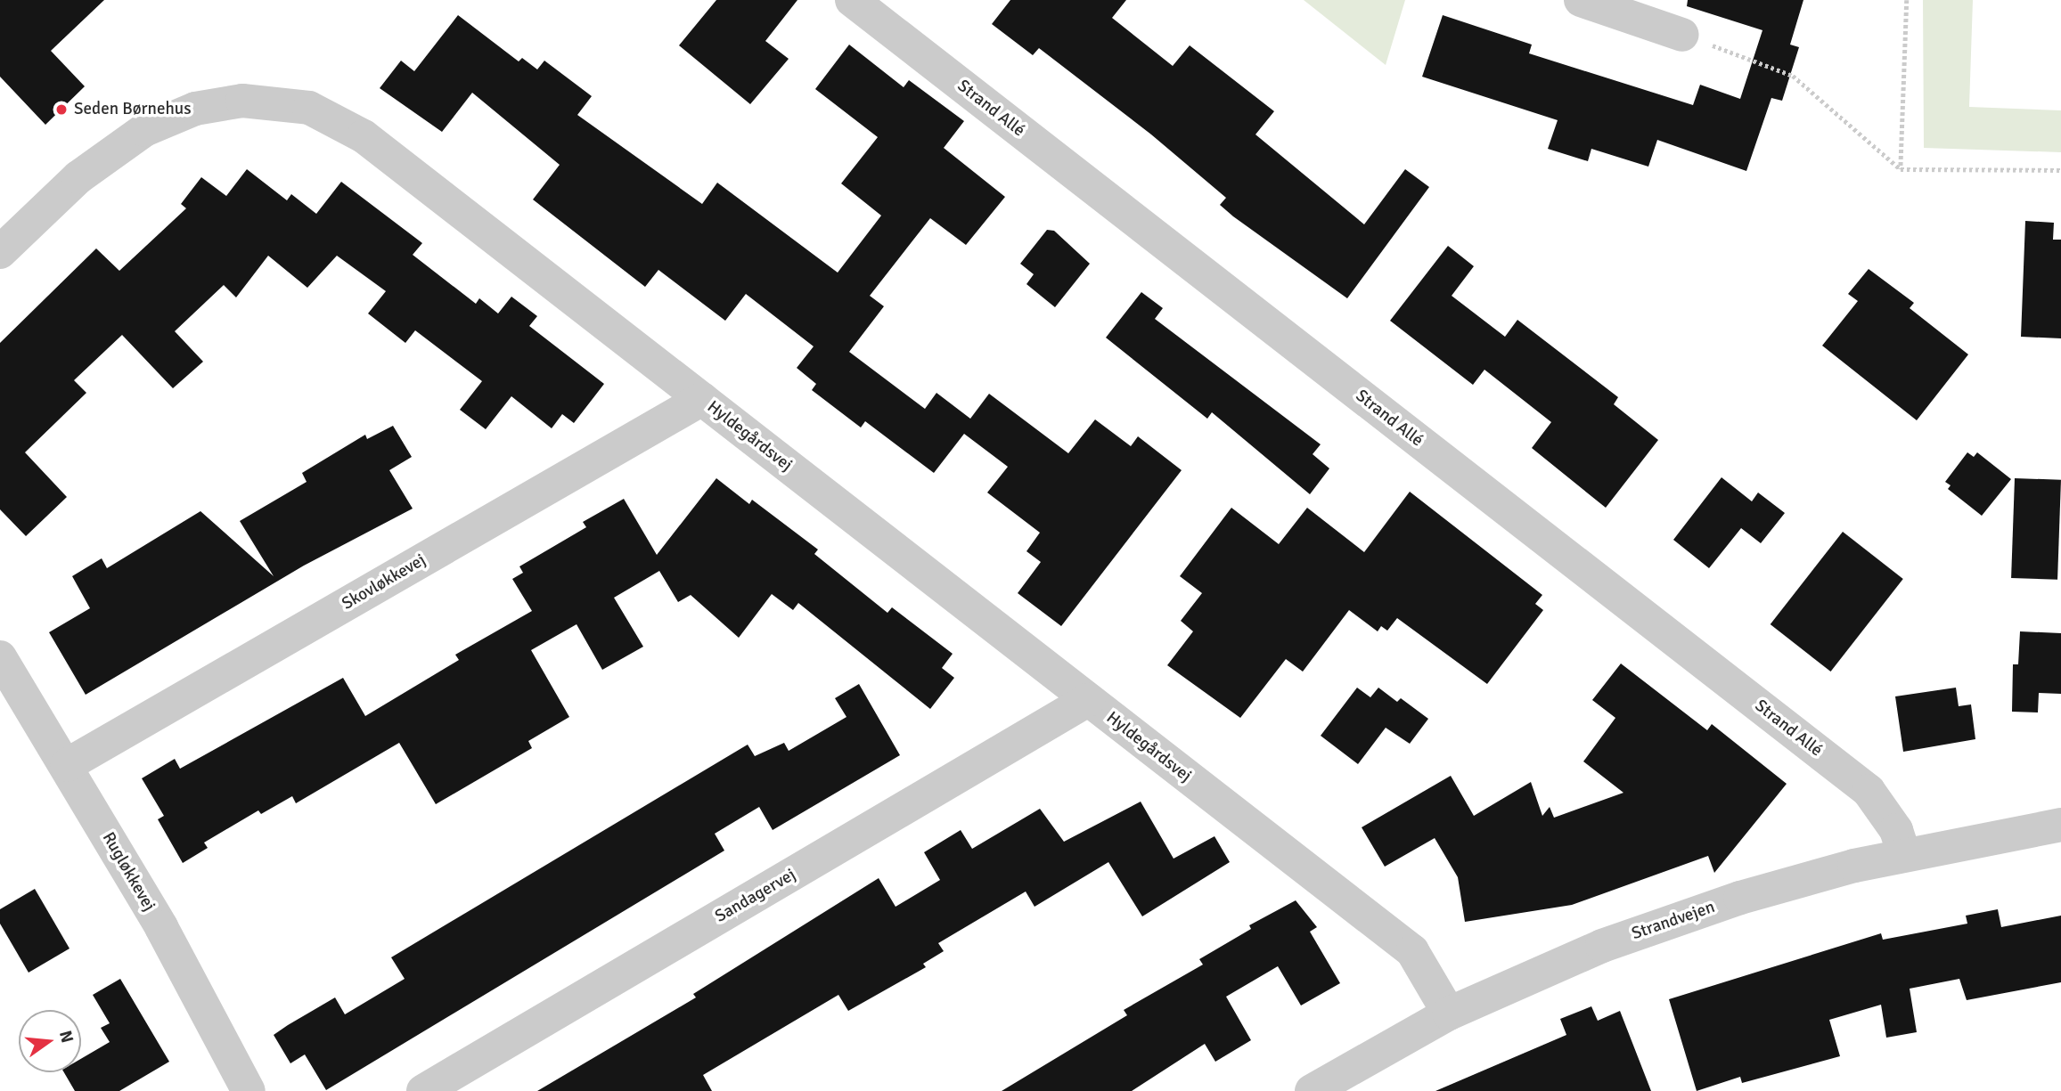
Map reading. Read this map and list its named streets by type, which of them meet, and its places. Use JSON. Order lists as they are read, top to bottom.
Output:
{
  "streets": {
    "street": [
      "Strand Allé",
      "Hyldegårdsvej",
      "Skovløkkevej",
      "Rugløkkevej",
      "Sandagervej",
      "Strandvejen"
    ]
  },
  "crossings": [
    ["Strand Allé", "Strandvejen"],
    ["Hyldegårdsvej", "Skovløkkevej"],
    ["Hyldegårdsvej", "Sandagervej"],
    ["Hyldegårdsvej", "Strandvejen"],
    ["Skovløkkevej", "Rugløkkevej"]
  ],
  "places": ["Seden Børnehus"],
  "north": "right"
}
